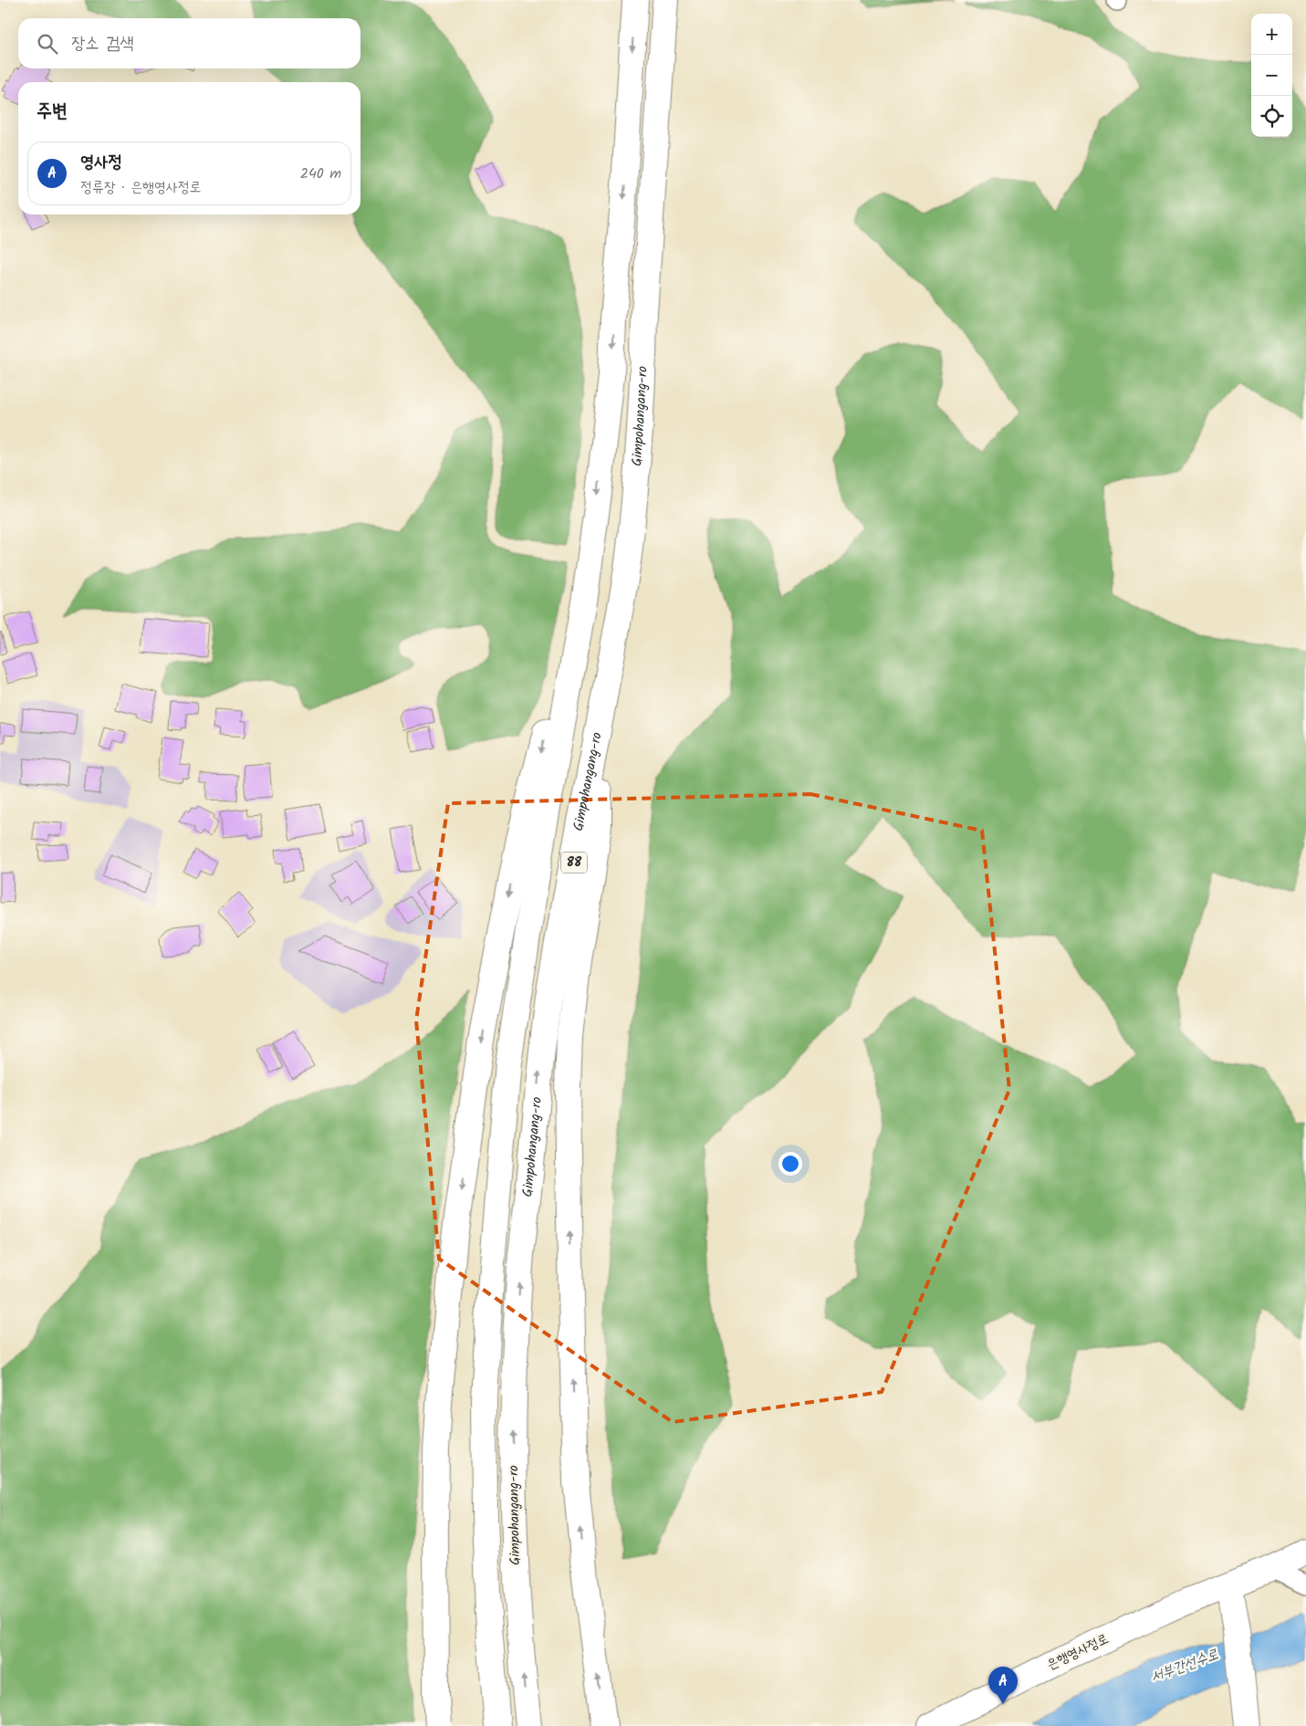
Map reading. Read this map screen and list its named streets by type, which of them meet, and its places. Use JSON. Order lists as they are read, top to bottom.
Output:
{
  "streets": {
    "main road": ["Gimpohangang-ro", "88", "은행영사정로"]
  },
  "water": ["서부간선수로"],
  "page": {
    "map_buttons": ["+", "−"],
    "search": "장소 검색",
    "heading": "주변",
    "list": [
      {
        "mark": "A",
        "name": "영사정",
        "note": "정류장 · 은행영사정로",
        "value": "240 m"
      }
    ],
    "pins": "A"
  }
}
